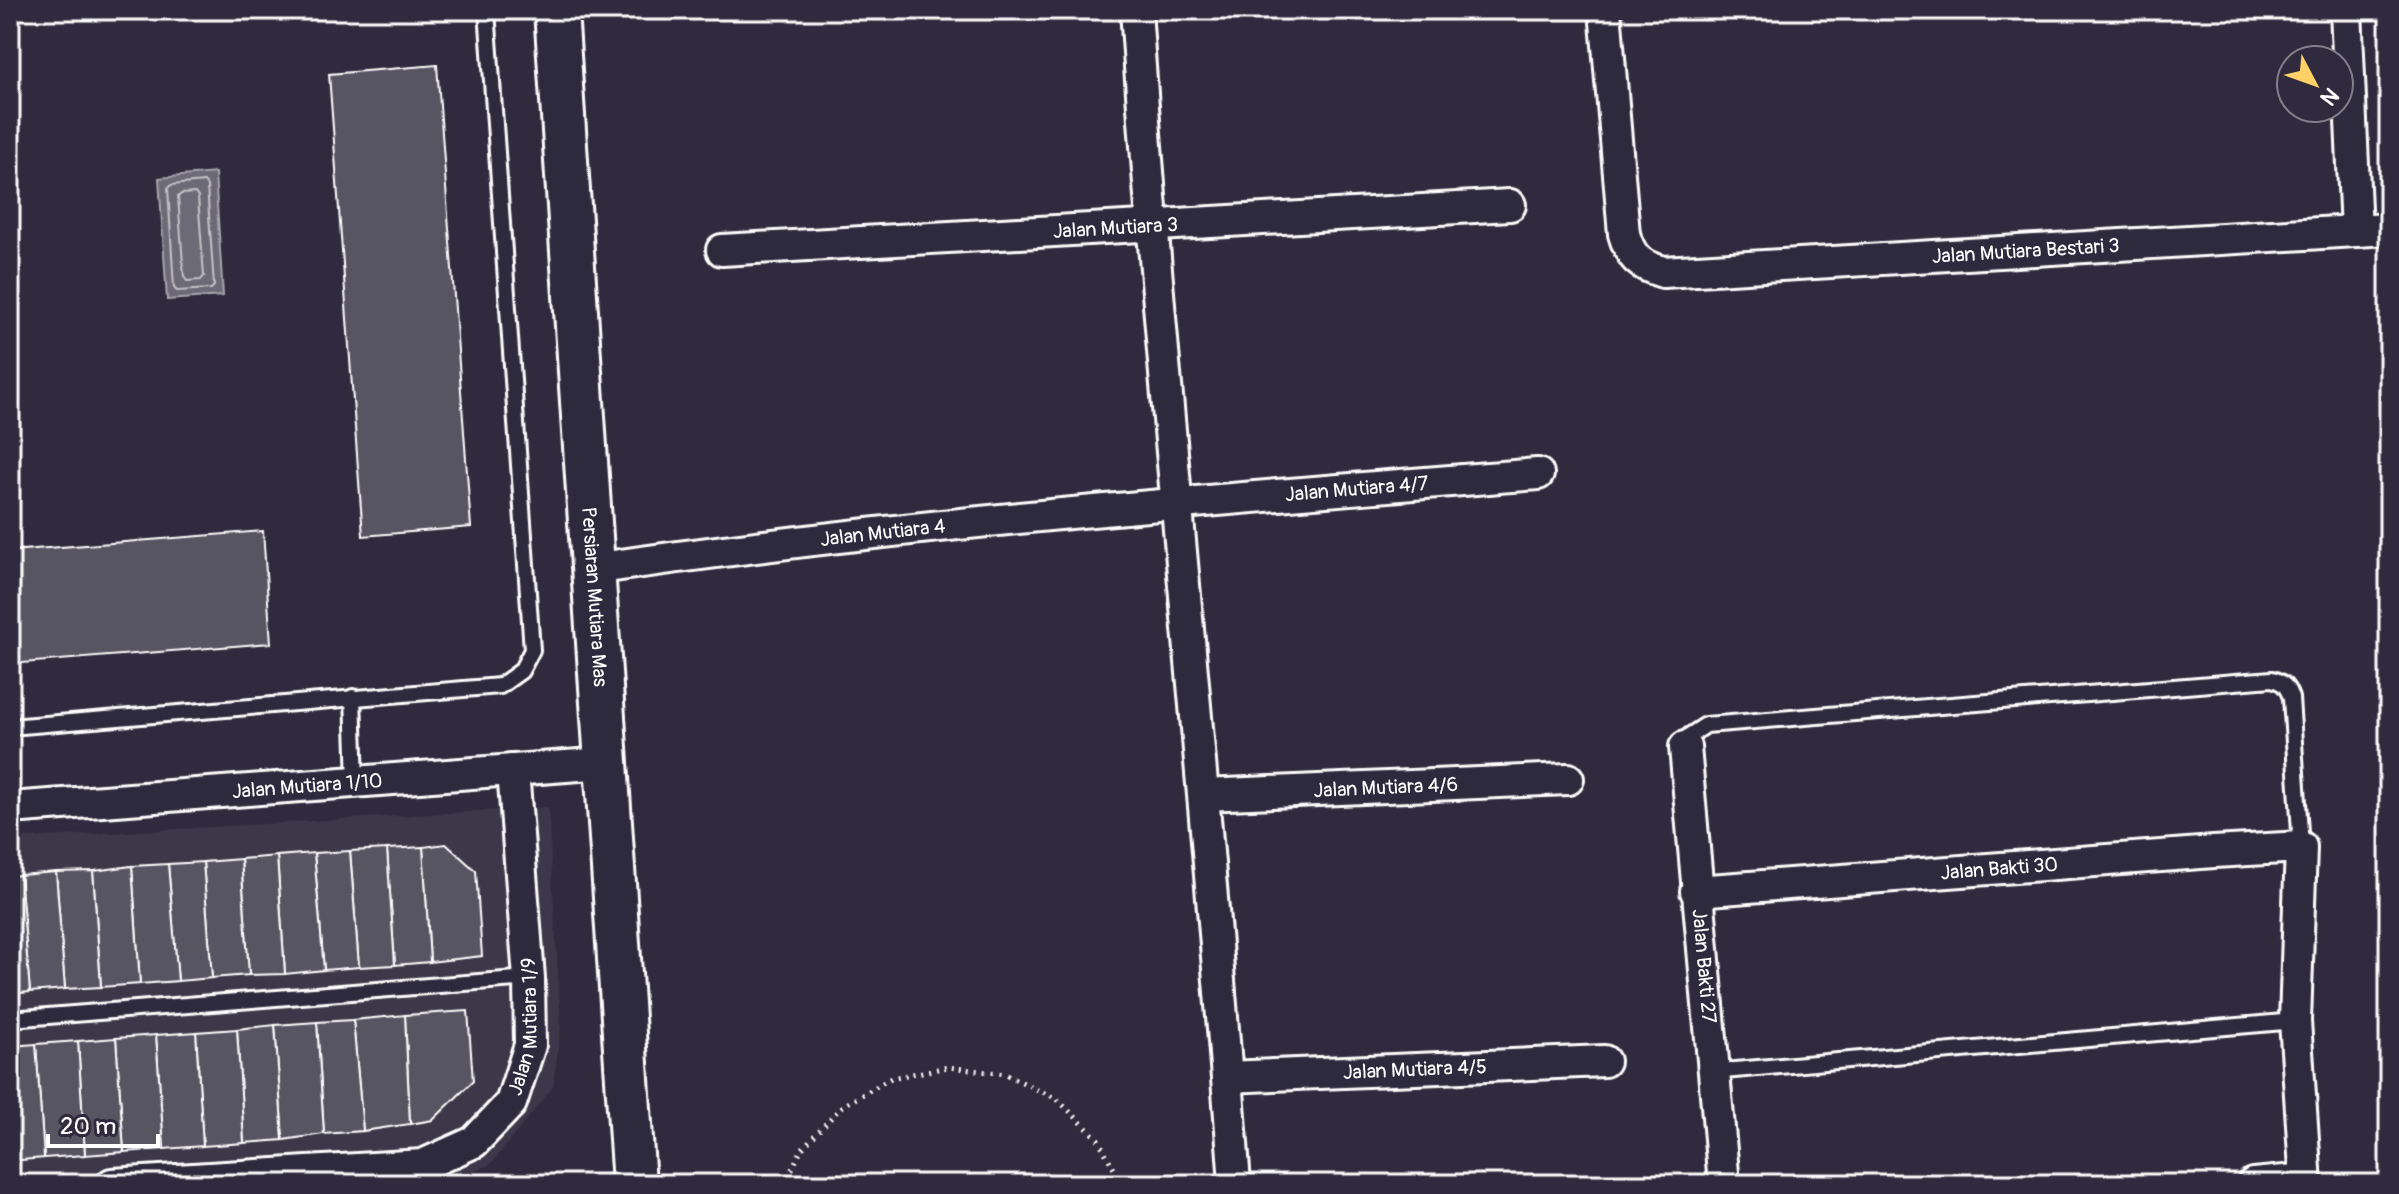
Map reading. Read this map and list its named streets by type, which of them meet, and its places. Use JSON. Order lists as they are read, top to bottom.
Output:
{
  "streets": {
    "street": [
      "Jalan Mutiara 3",
      "Jalan Mutiara Bestari 3",
      "Jalan Mutiara 4/7",
      "Jalan Mutiara 4",
      "Persiaran Mutiara Mas",
      "Jalan Mutiara 1/10",
      "Jalan Mutiara 4/6",
      "Jalan Bakti 30",
      "Jalan Bakti 27",
      "Jalan Mutiara 1/9",
      "Jalan Mutiara 4/5"
    ]
  },
  "crossings": [
    ["Jalan Mutiara 4/7", "Jalan Mutiara 4"],
    ["Jalan Mutiara 4", "Persiaran Mutiara Mas"],
    ["Persiaran Mutiara Mas", "Jalan Mutiara 1/10"],
    ["Jalan Mutiara 1/10", "Jalan Mutiara 1/9"],
    ["Jalan Bakti 30", "Jalan Bakti 27"]
  ],
  "scale_bar": "20 m",
  "north": "bottom right"
}
